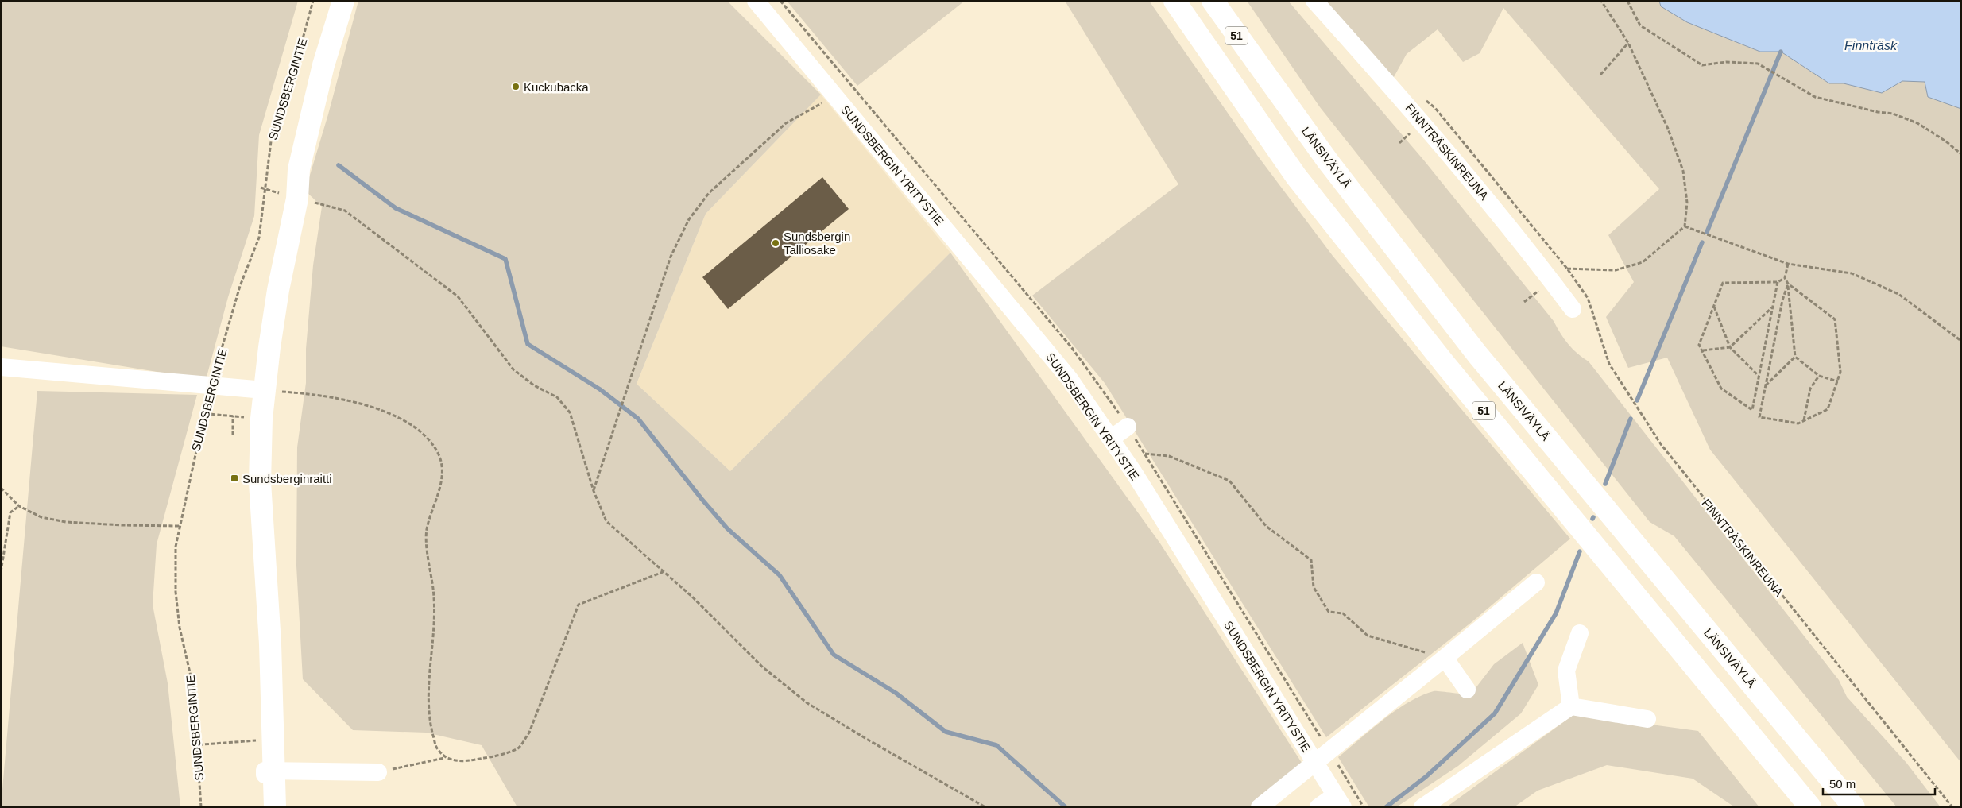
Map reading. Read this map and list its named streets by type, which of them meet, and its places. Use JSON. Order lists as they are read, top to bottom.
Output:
{
  "streets": {
    "main road": ["51", "SUNDSBERGINTIE", "LÄNSIVÄYLÄ"],
    "street": ["FINNTRÄSKINREUNA", "SUNDSBERGIN YRITYSTIE"]
  },
  "water": ["Finnträsk"],
  "places": {
    "other": ["Kuckubacka", "Sundsbergin Talliosake"],
    "transit": ["Sundsberginraitti"]
  },
  "scale_bar": "50 m"
}
